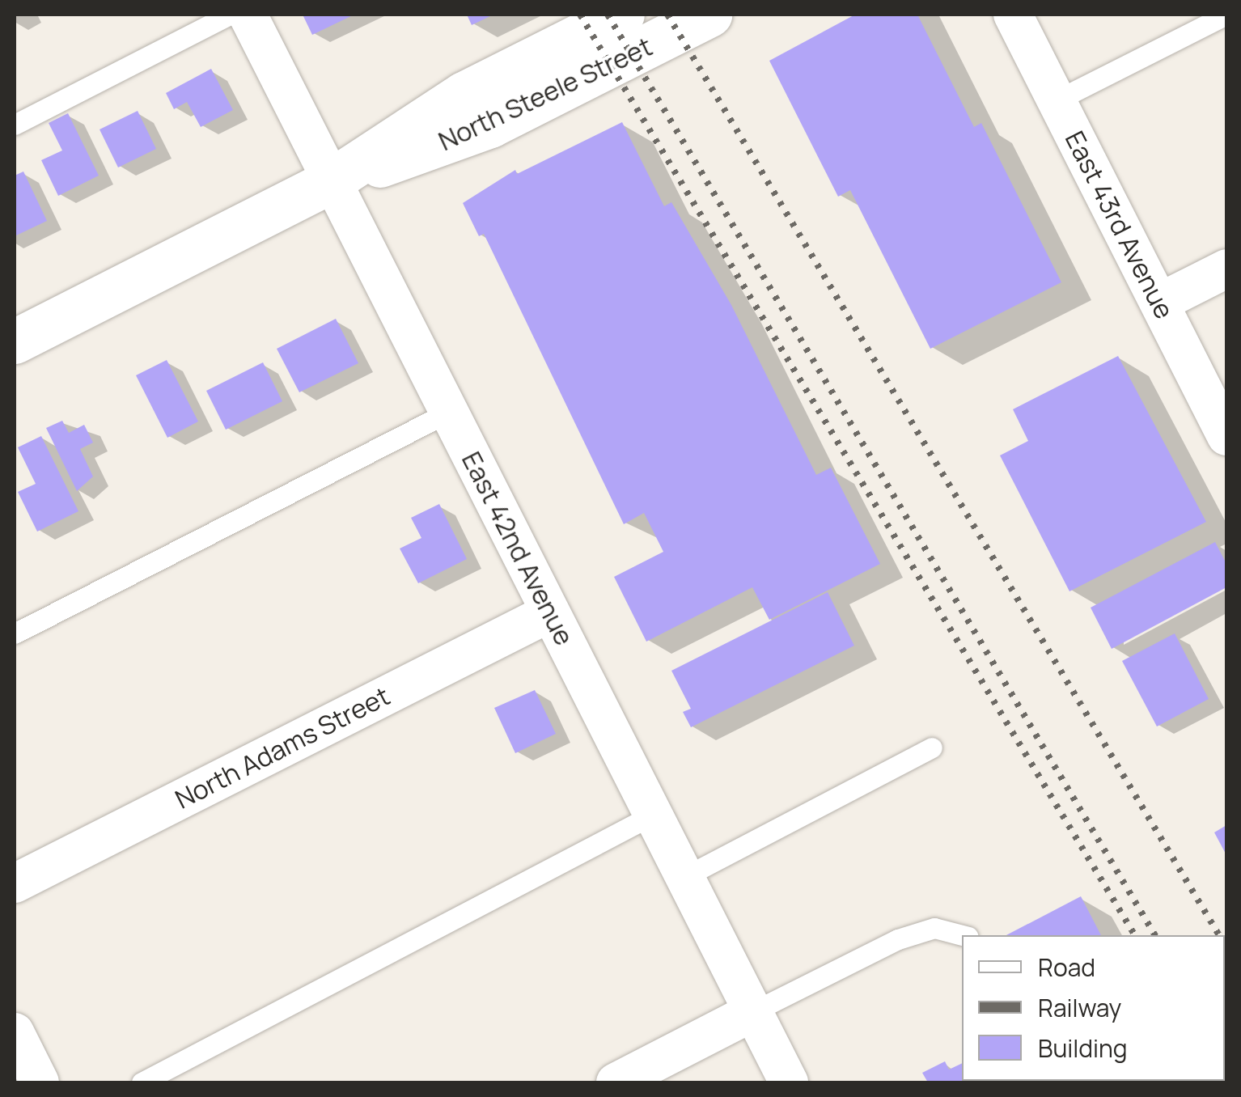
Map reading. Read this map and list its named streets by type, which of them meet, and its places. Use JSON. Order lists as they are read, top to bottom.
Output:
{
  "streets": {
    "street": [
      "North Steele Street",
      "East 43rd Avenue",
      "East 42nd Avenue",
      "North Adams Street"
    ]
  },
  "crossings": [
    ["North Steele Street", "East 42nd Avenue"],
    ["East 42nd Avenue", "North Adams Street"]
  ],
  "legend": ["Road", "Railway", "Building"]
}
